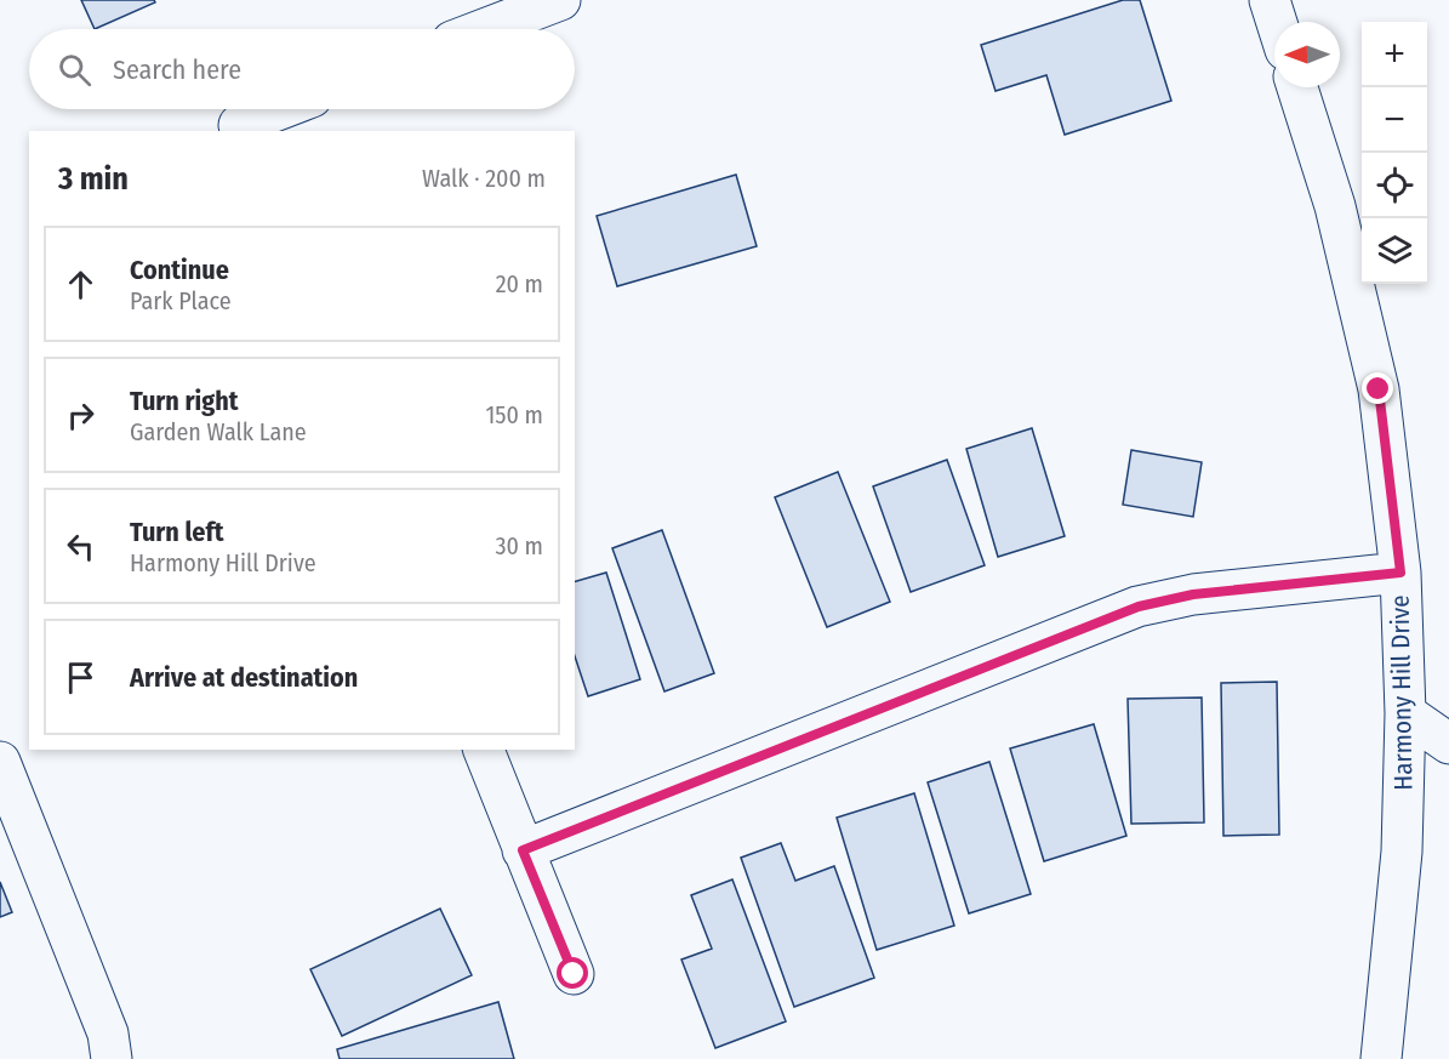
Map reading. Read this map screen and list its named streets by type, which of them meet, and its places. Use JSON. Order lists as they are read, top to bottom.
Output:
{
  "streets": {
    "street": ["Harmony Hill Drive"]
  },
  "north": "left",
  "page": {
    "map_buttons": ["+", "−"],
    "search": "Search here",
    "heading": ["3 min", "Walk · 200 m"],
    "list": [
      ["Continue", "Park Place", "20 m"],
      ["Turn right", "Garden Walk Lane", "150 m"],
      ["Turn left", "Harmony Hill Drive", "30 m"],
      "Arrive at destination"
    ]
  }
}
